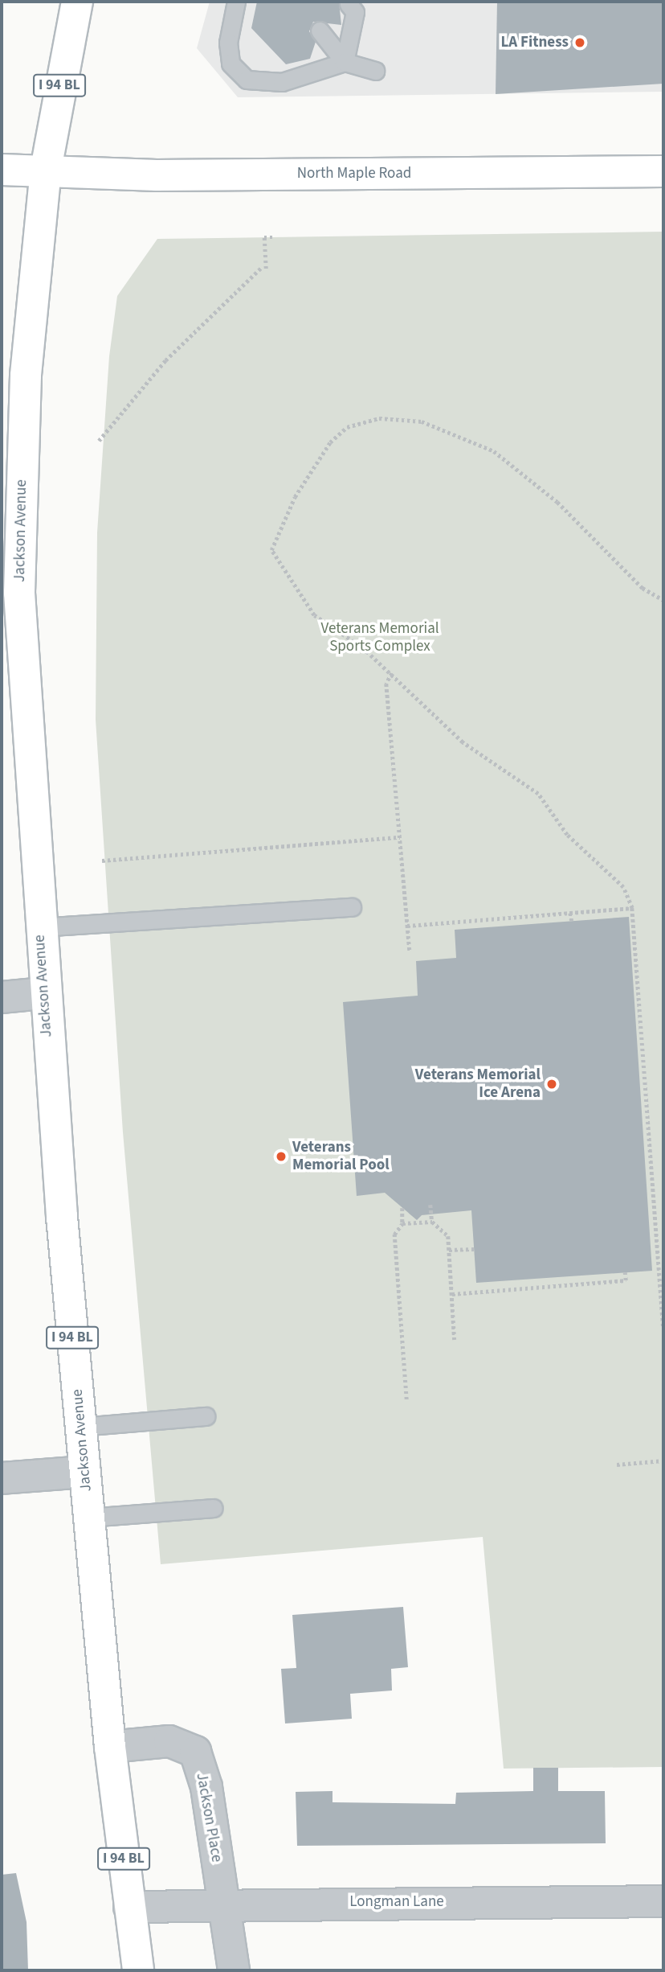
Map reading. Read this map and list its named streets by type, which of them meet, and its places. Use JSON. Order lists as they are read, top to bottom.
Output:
{
  "streets": {
    "main road": ["I 94 BL", "North Maple Road", "Jackson Avenue"],
    "street": ["Jackson Place", "Longman Lane"]
  },
  "crossings": [
    ["North Maple Road", "Jackson Avenue"],
    ["Jackson Avenue", "Jackson Place"],
    ["Jackson Avenue", "Longman Lane"],
    ["Jackson Place", "Longman Lane"]
  ],
  "parks": ["Veterans Memorial Sports Complex"],
  "places": ["LA Fitness", "Veterans Memorial Ice Arena", "Veterans Memorial Pool"]
}
